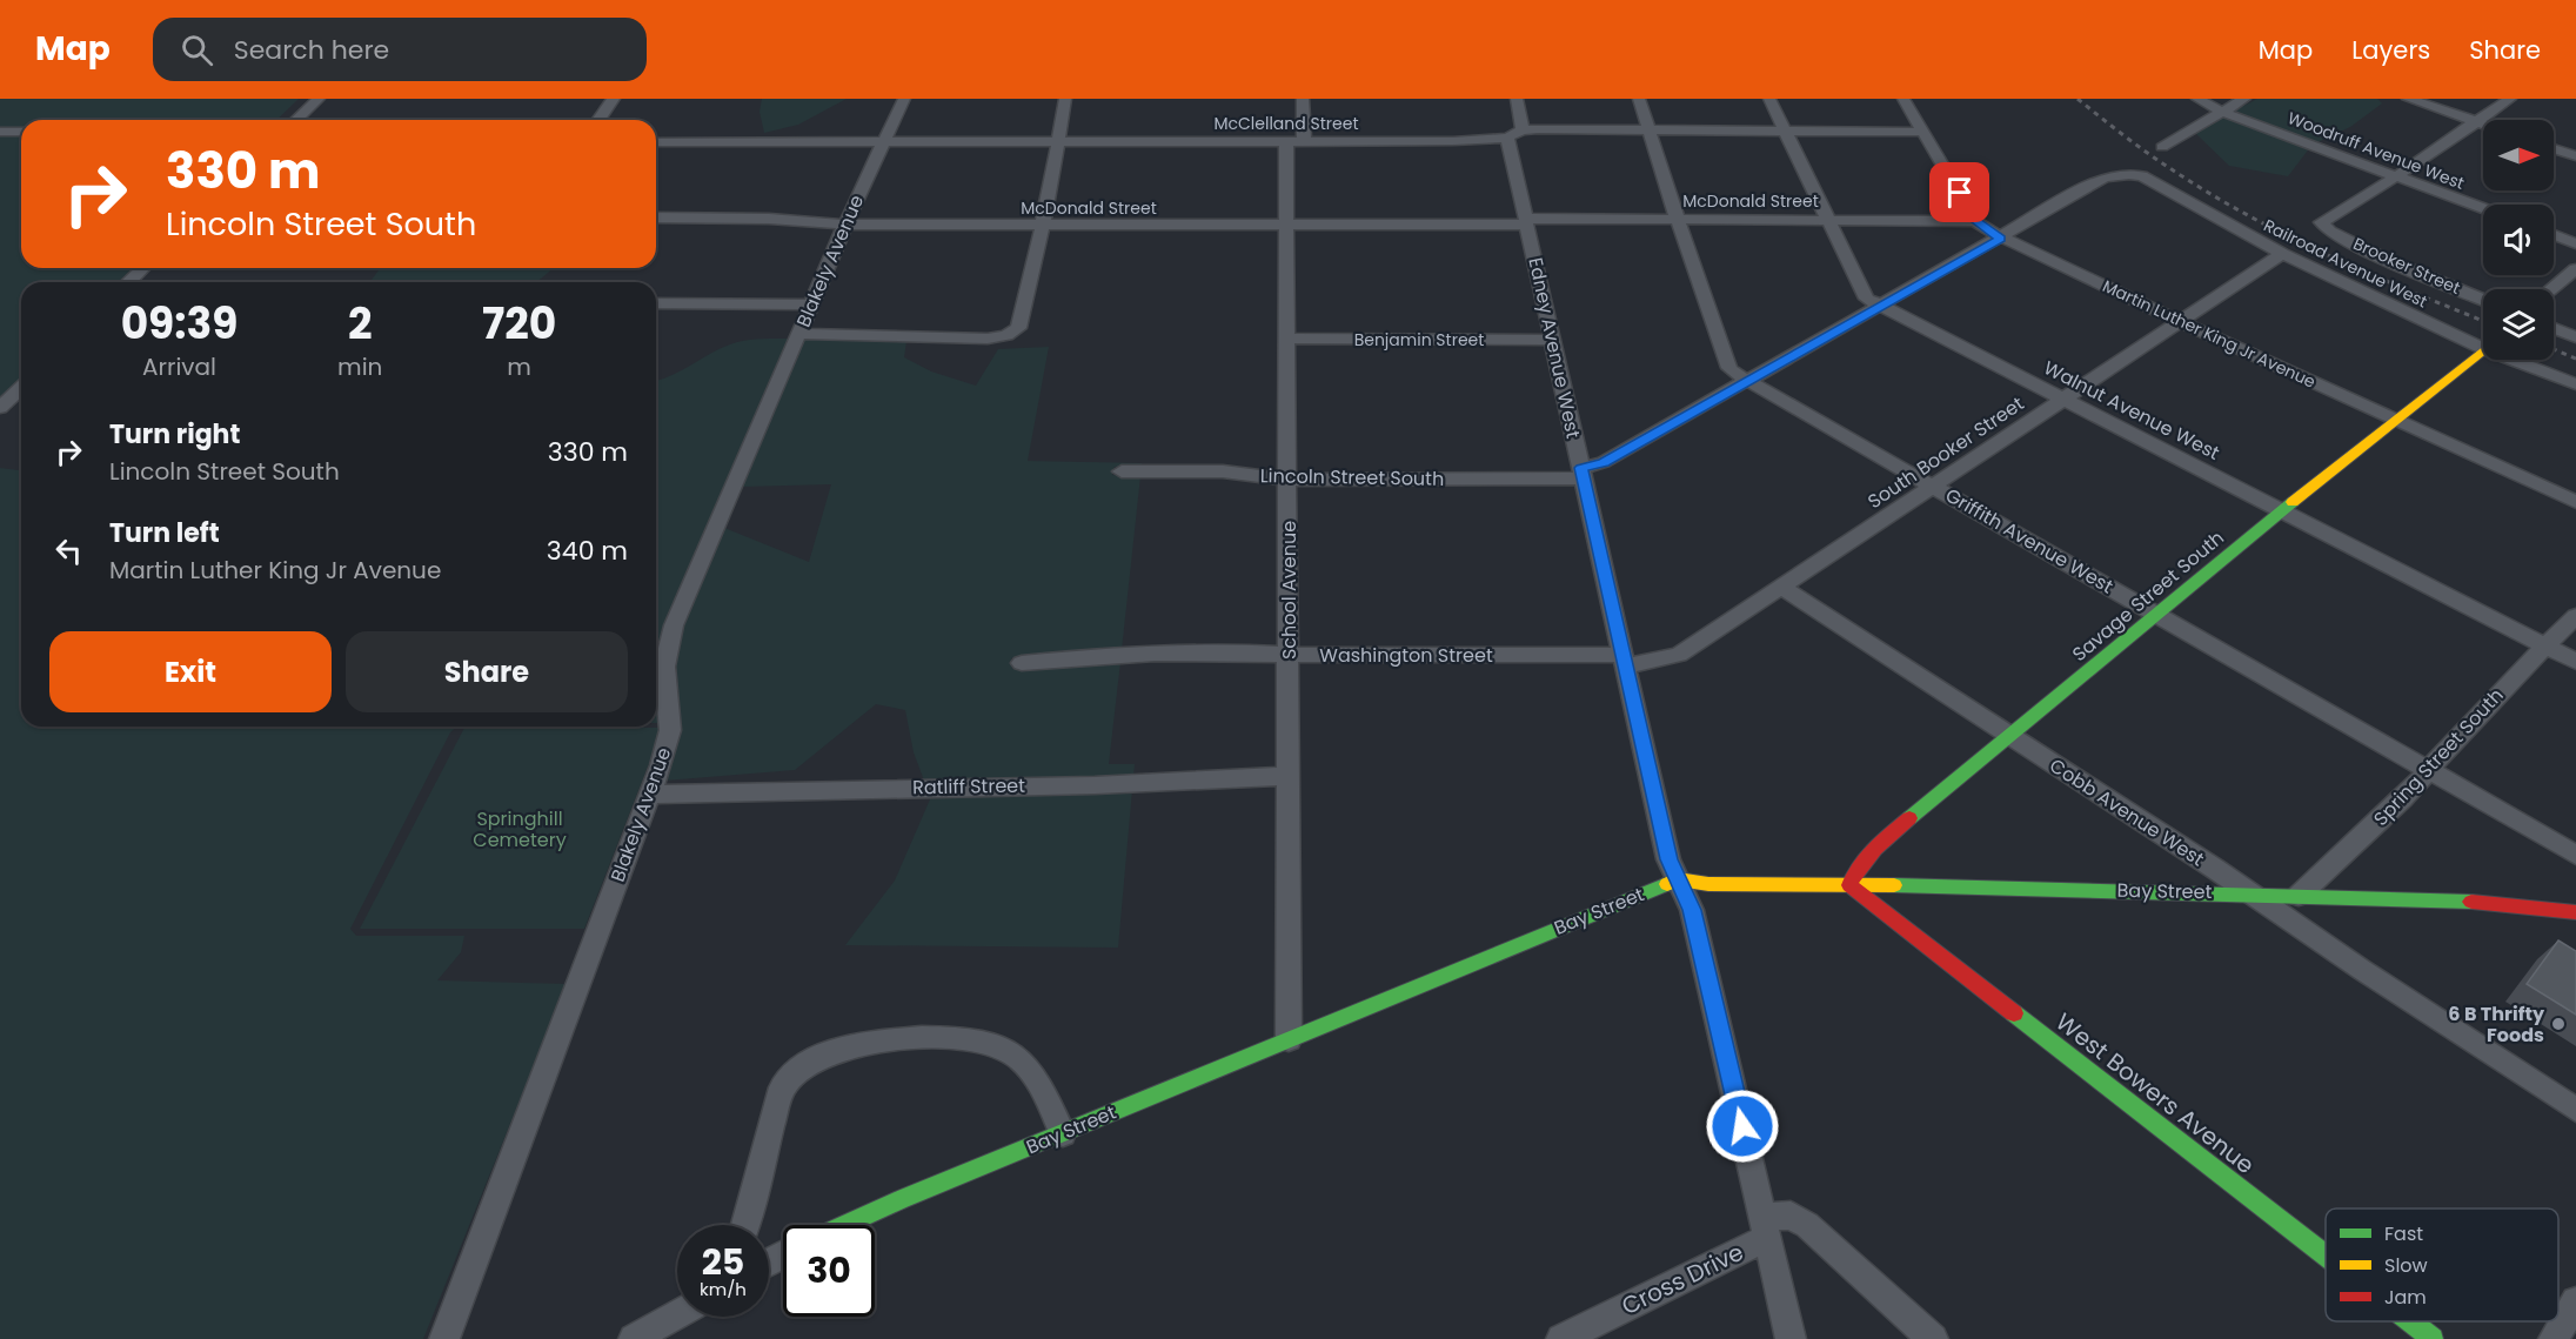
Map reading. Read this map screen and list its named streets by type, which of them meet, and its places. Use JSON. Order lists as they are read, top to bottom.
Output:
{
  "streets": {
    "street": [
      "McClelland Street",
      "Woodruff Avenue West",
      "McDonald Street",
      "Blakely Avenue",
      "Railroad Avenue West",
      "Brooker Street",
      "Martin Luther King Jr Avenue",
      "Benjamin Street",
      "Edney Avenue West",
      "Walnut Avenue West",
      "South Booker Street",
      "Lincoln Street South",
      "Griffith Avenue West",
      "School Avenue",
      "Savage Street South",
      "Washington Street",
      "Spring Street South",
      "Ratliff Street",
      "Cobb Avenue West",
      "Bay Street",
      "West Bowers Avenue",
      "Cross Drive"
    ]
  },
  "crossings": [
    ["McClelland Street", "Blakely Avenue"],
    ["McClelland Street", "Martin Luther King Jr Avenue"],
    ["McClelland Street", "Edney Avenue West"],
    ["McClelland Street", "Walnut Avenue West"],
    ["McClelland Street", "Griffith Avenue West"],
    ["McClelland Street", "School Avenue"],
    ["Woodruff Avenue West", "Brooker Street"],
    ["McDonald Street", "Blakely Avenue"],
    ["McDonald Street", "Martin Luther King Jr Avenue"],
    ["McDonald Street", "Edney Avenue West"],
    ["McDonald Street", "Walnut Avenue West"],
    ["McDonald Street", "Griffith Avenue West"],
    ["McDonald Street", "School Avenue"],
    ["Blakely Avenue", "Ratliff Street"],
    ["Railroad Avenue West", "South Booker Street"],
    ["Railroad Avenue West", "Lincoln Street South"],
    ["Martin Luther King Jr Avenue", "South Booker Street"],
    ["Martin Luther King Jr Avenue", "Lincoln Street South"],
    ["Martin Luther King Jr Avenue", "Savage Street South"],
    ["Benjamin Street", "Edney Avenue West"],
    ["Benjamin Street", "School Avenue"],
    ["Edney Avenue West", "South Booker Street"],
    ["Edney Avenue West", "Lincoln Street South"],
    ["Edney Avenue West", "Washington Street"],
    ["Edney Avenue West", "Bay Street"],
    ["Edney Avenue West", "Cross Drive"],
    ["Walnut Avenue West", "South Booker Street"],
    ["Walnut Avenue West", "Lincoln Street South"],
    ["Walnut Avenue West", "Savage Street South"],
    ["Walnut Avenue West", "Spring Street South"],
    ["South Booker Street", "Griffith Avenue West"],
    ["South Booker Street", "Washington Street"],
    ["South Booker Street", "Cobb Avenue West"],
    ["Lincoln Street South", "Griffith Avenue West"],
    ["Lincoln Street South", "School Avenue"],
    ["Griffith Avenue West", "Savage Street South"],
    ["Griffith Avenue West", "Spring Street South"],
    ["School Avenue", "Washington Street"],
    ["School Avenue", "Ratliff Street"],
    ["School Avenue", "Bay Street"],
    ["Savage Street South", "Cobb Avenue West"],
    ["Savage Street South", "Bay Street"],
    ["Savage Street South", "West Bowers Avenue"],
    ["Spring Street South", "Bay Street"],
    ["Cobb Avenue West", "Bay Street"],
    ["Bay Street", "West Bowers Avenue"]
  ],
  "parks": ["Springhill Cemetery"],
  "places": ["6 B Thrifty Foods"],
  "legend": ["Fast", "Slow", "Jam"],
  "north": "right",
  "page": {
    "header": "Map",
    "search": "Search here",
    "nav": ["Map", "Layers", "Share"],
    "turn": ["330 m", "Lincoln Street South"],
    "eta": [
      "09:39",
      "Arrival",
      "2",
      "min",
      "720",
      "m"
    ],
    "list": [
      {
        "name": "Turn right",
        "note": "Lincoln Street South",
        "value": "330 m"
      },
      {
        "name": "Turn left",
        "note": "Martin Luther King Jr Avenue",
        "value": "340 m"
      }
    ],
    "buttons": ["Exit", "Share"],
    "speed": "25 km/h",
    "limit": "30"
  }
}
